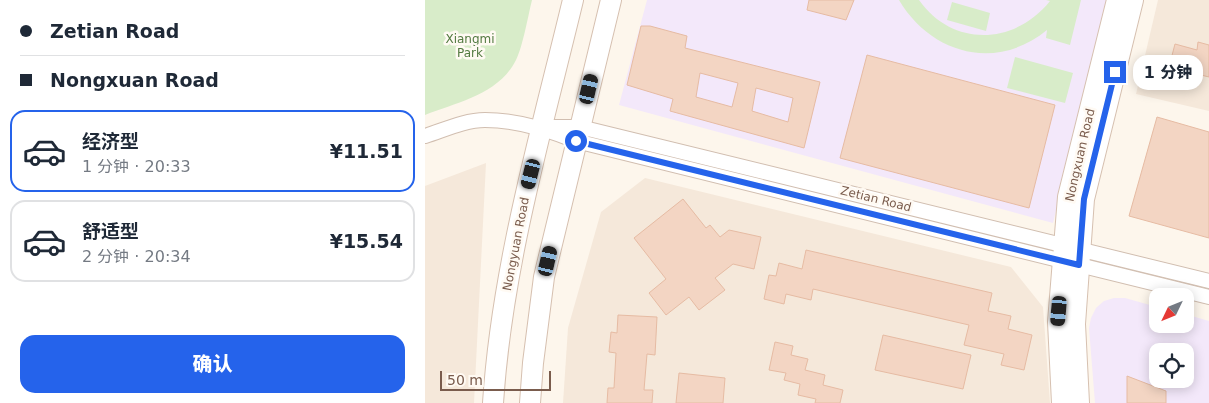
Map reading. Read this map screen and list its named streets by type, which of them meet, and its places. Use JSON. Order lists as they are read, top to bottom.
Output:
{
  "streets": {
    "main road": ["Nongxuan Road", "Nongyuan Road"],
    "street": ["Zetian Road"]
  },
  "crossings": [
    ["Nongxuan Road", "Zetian Road"],
    ["Zetian Road", "Nongyuan Road"]
  ],
  "parks": ["Xiangmi Park"],
  "scale_bar": "50 m",
  "north": "bottom left",
  "page": {
    "banner": ["Zetian Road", "Nongxuan Road"],
    "bubble": "1 分钟",
    "list": [
      {
        "name": "经济型",
        "note": "1 分钟 · 20:33",
        "value": "¥11.51"
      },
      {
        "name": "舒适型",
        "note": "2 分钟 · 20:34",
        "value": "¥15.54"
      }
    ],
    "buttons": "确认",
    "scale": "50 m"
  }
}
